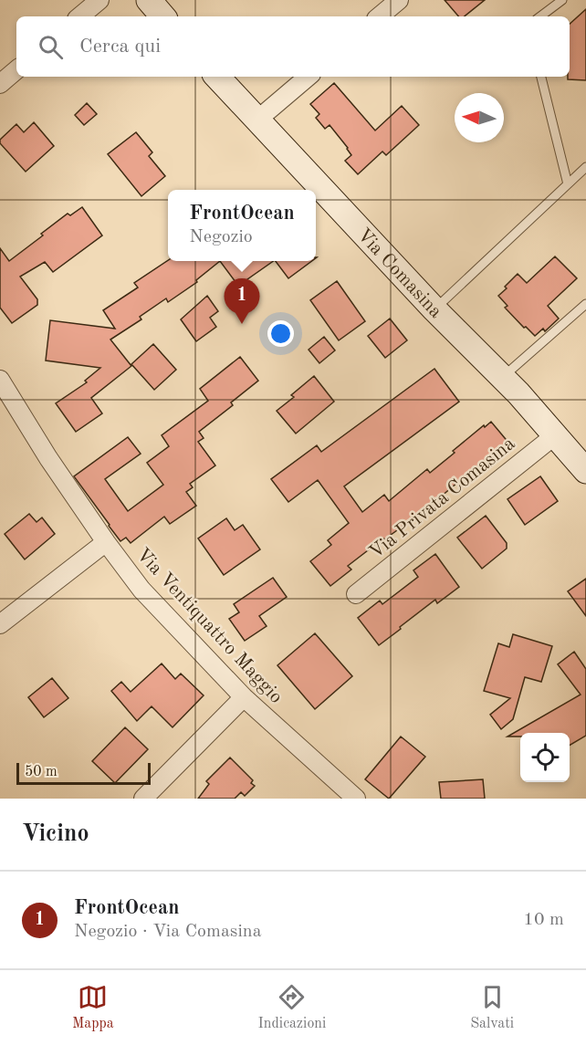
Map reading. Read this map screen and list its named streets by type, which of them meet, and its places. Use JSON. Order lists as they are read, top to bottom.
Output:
{
  "streets": {
    "street": ["Via Comasina", "Via Privata Comasina", "Via Ventiquattro Maggio"]
  },
  "crossings": [
    ["Via Comasina", "Via Privata Comasina"]
  ],
  "scale_bar": "50 m",
  "north": "left",
  "page": {
    "search": "Cerca qui",
    "popup": ["FrontOcean", "Negozio"],
    "pins": "1",
    "scale": "50 m",
    "heading": "Vicino",
    "list": [
      {
        "mark": "1",
        "name": "FrontOcean",
        "note": "Negozio · Via Comasina",
        "value": "10 m"
      }
    ],
    "nav": ["Mappa", "Indicazioni", "Salvati"]
  }
}
